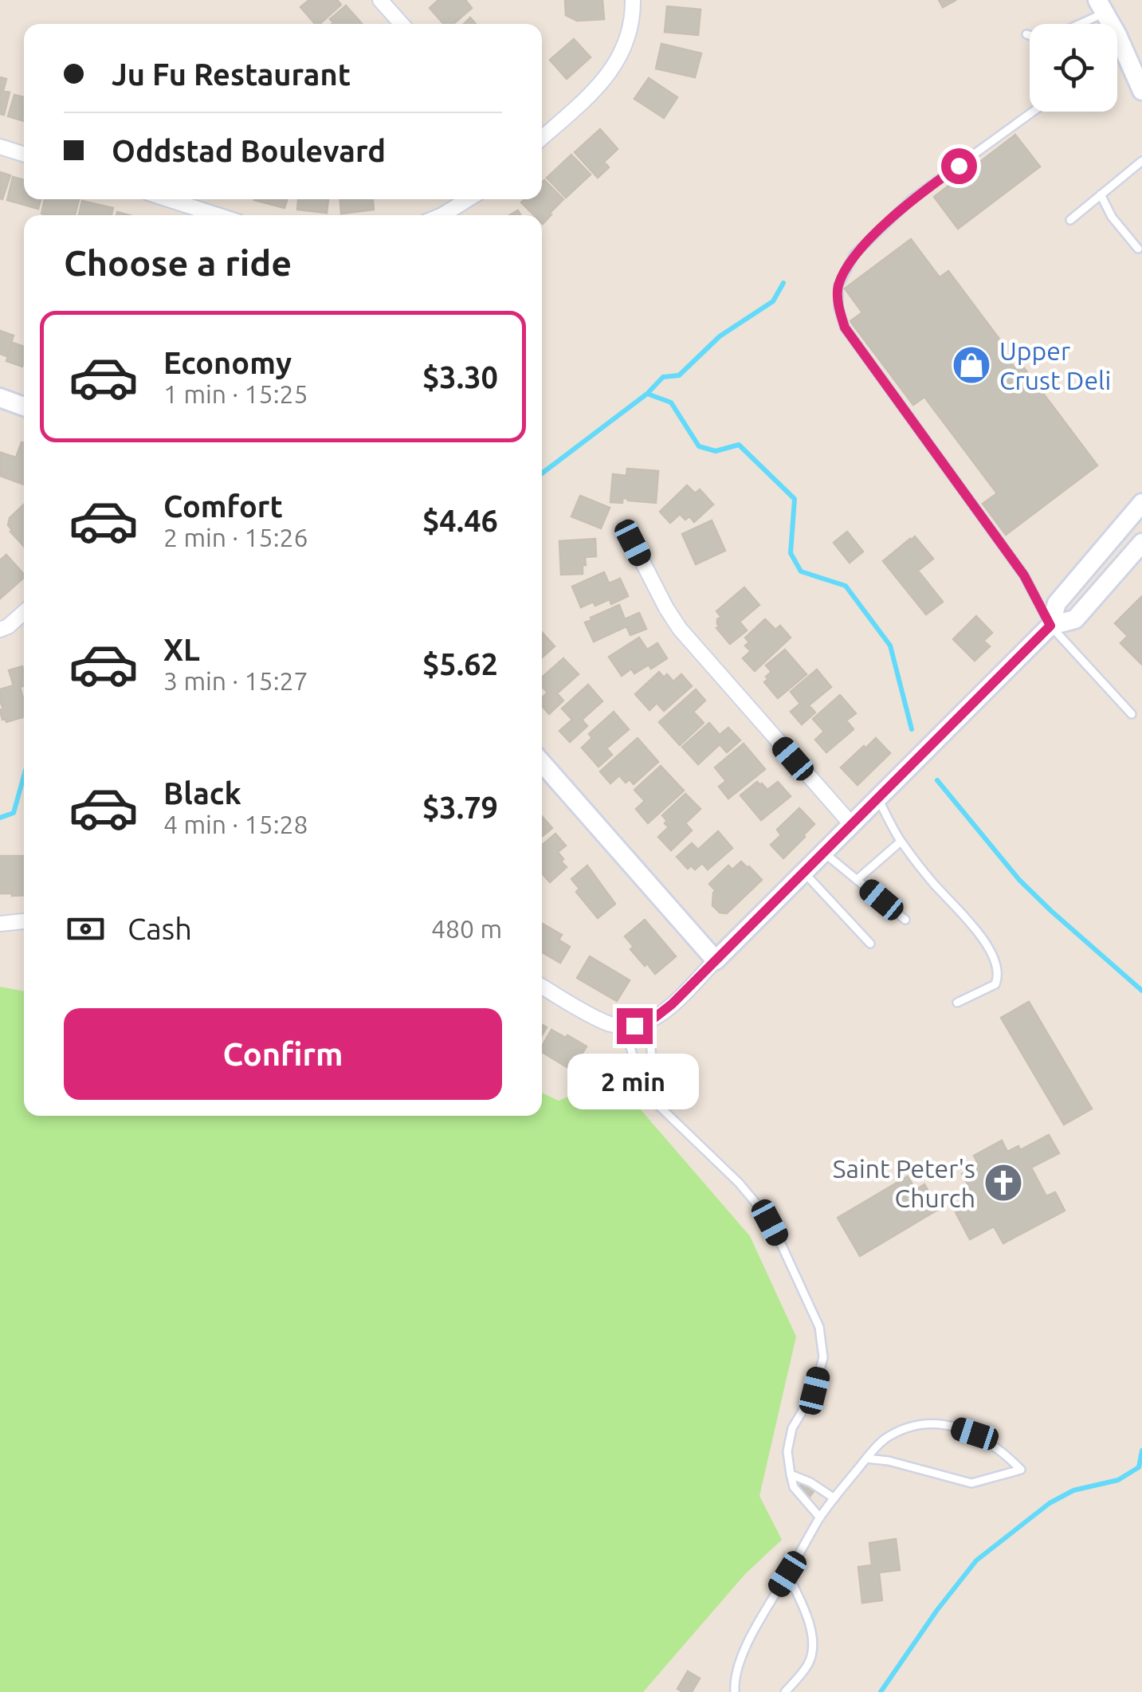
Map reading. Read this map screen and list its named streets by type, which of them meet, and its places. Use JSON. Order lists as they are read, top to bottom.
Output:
{
  "places": {
    "shop": ["Upper Crust Deli"],
    "church": ["Saint Peter's Church"]
  },
  "page": {
    "banner": ["Ju Fu Restaurant", "Oddstad Boulevard"],
    "heading": "Choose a ride",
    "list": [
      {
        "name": "Economy",
        "note": "1 min · 15:25",
        "value": "$3.30"
      },
      {
        "name": "Comfort",
        "note": "2 min · 15:26",
        "value": "$4.46"
      },
      {
        "name": "XL",
        "note": "3 min · 15:27",
        "value": "$5.62"
      },
      {
        "name": "Black",
        "note": "4 min · 15:28",
        "value": "$3.79"
      }
    ],
    "pay": ["Cash", "480 m"],
    "buttons": "Confirm",
    "bubble": "2 min"
  }
}
